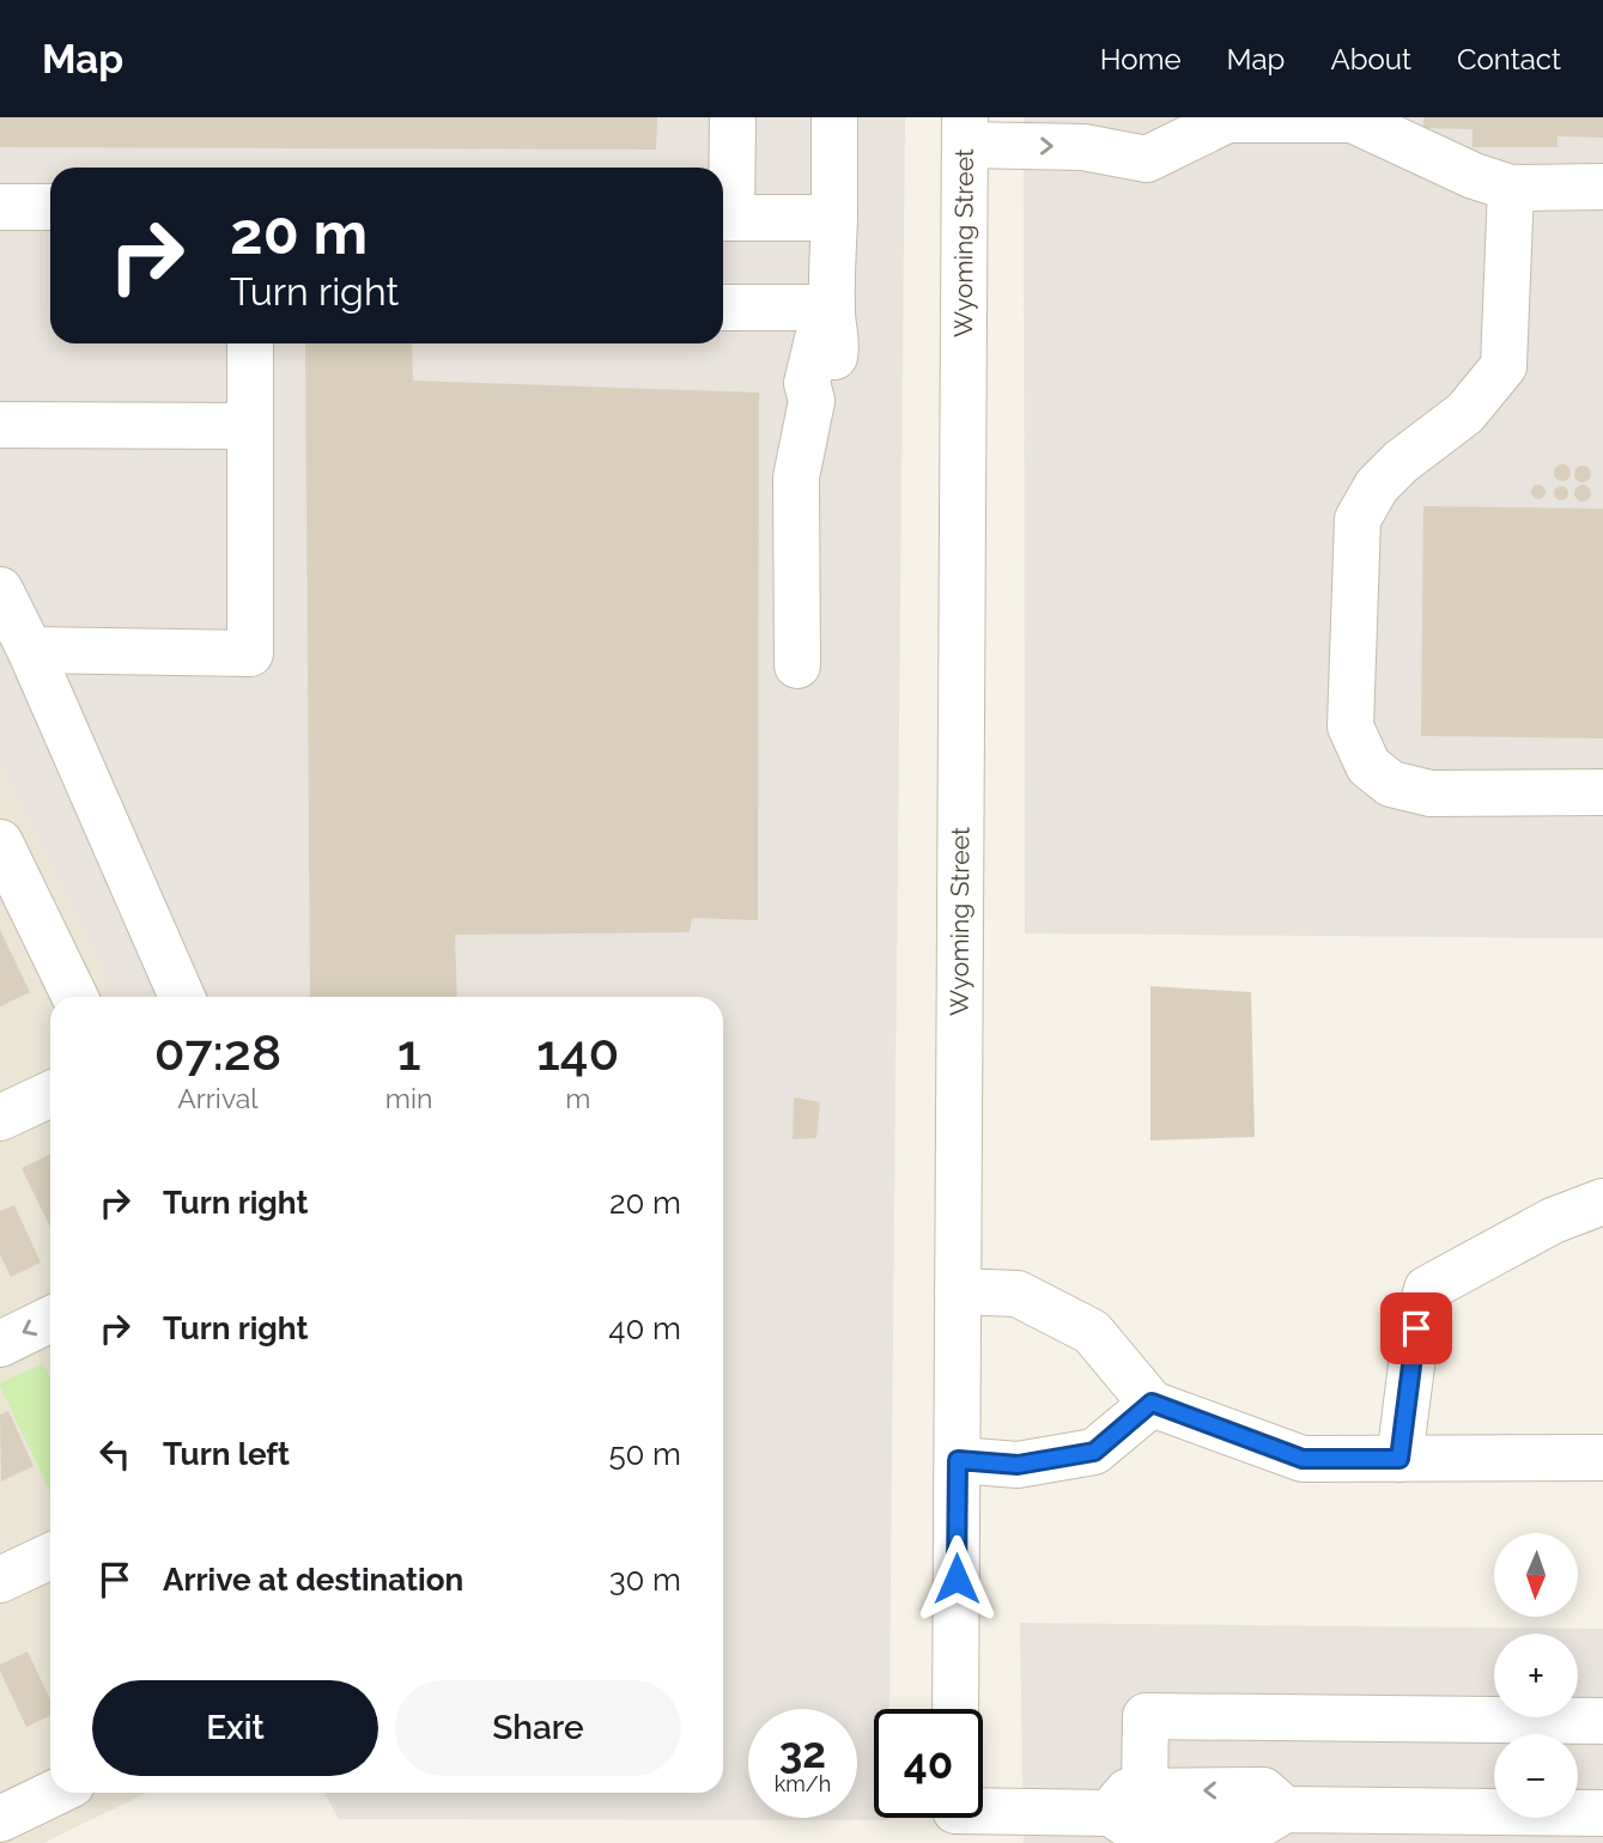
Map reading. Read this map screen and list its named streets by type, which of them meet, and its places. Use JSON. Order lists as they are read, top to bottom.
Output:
{
  "streets": {
    "street": ["Wyoming Street"]
  },
  "north": "bottom",
  "page": {
    "header": "Map",
    "nav": [
      "Home",
      "Map",
      "About",
      "Contact"
    ],
    "turn": ["20 m", "Turn right"],
    "eta": [
      "07:28",
      "Arrival",
      "1",
      "min",
      "140",
      "m"
    ],
    "list": [
      {
        "name": "Turn right",
        "value": "20 m"
      },
      {
        "name": "Turn right",
        "value": "40 m"
      },
      {
        "name": "Turn left",
        "value": "50 m"
      },
      {
        "name": "Arrive at destination",
        "value": "30 m"
      }
    ],
    "map_buttons": ["+", "−"],
    "buttons": ["Exit", "Share"],
    "speed": "32 km/h",
    "limit": "40"
  }
}
